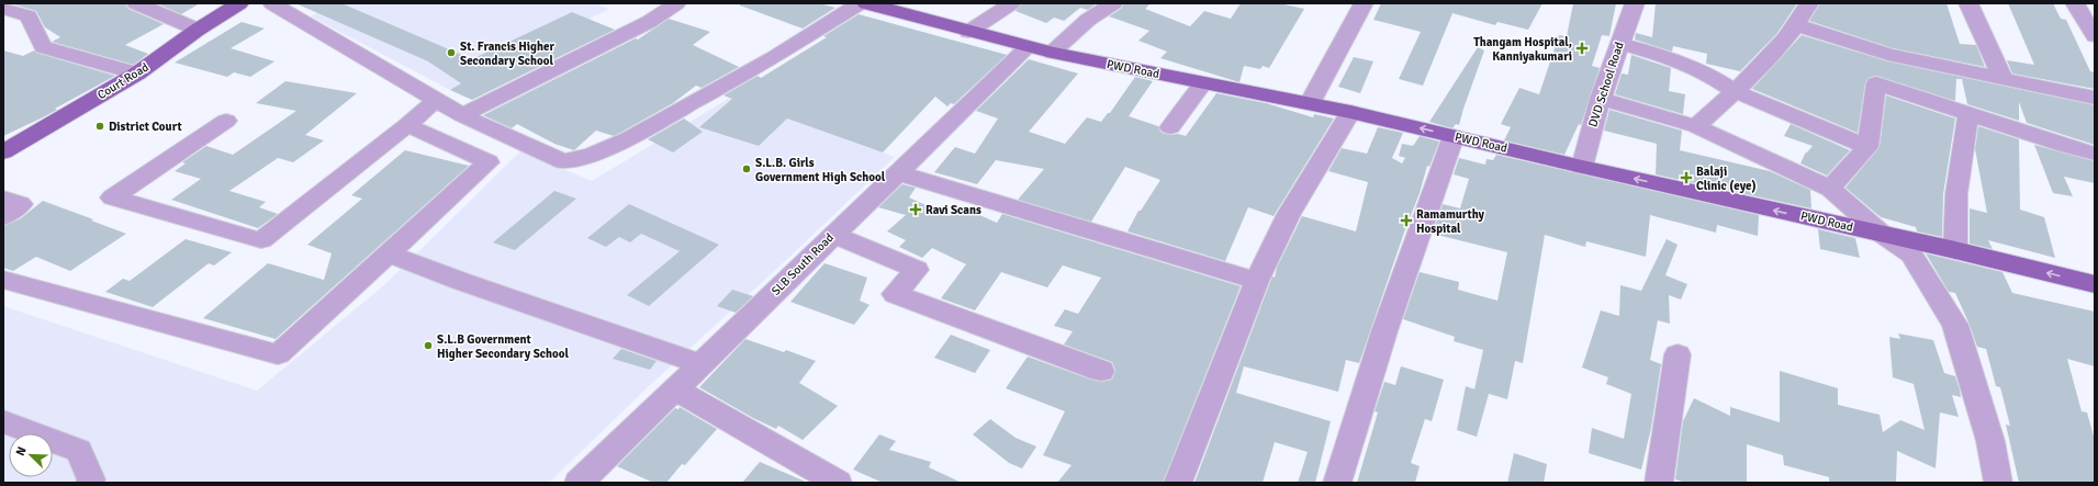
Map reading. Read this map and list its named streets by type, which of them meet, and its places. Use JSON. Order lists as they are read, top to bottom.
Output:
{
  "streets": {
    "main road": ["PWD Road", "Court Road"],
    "street": ["DVD School Road", "SLB South Road"]
  },
  "crossings": [
    ["PWD Road", "DVD School Road"],
    ["PWD Road", "SLB South Road"]
  ],
  "one_way": ["PWD Road"],
  "places": {
    "health": [
      "Thangam Hospital, Kanniyakumari",
      "Balaji Clinic (eye)",
      "Ravi Scans",
      "Ramamurthy Hospital"
    ],
    "other": [
      "St. Francis Higher Secondary School",
      "District Court",
      "S.L.B. Girls Government High School",
      "S.L.B Government Higher Secondary School"
    ]
  },
  "north": "top left"
}
